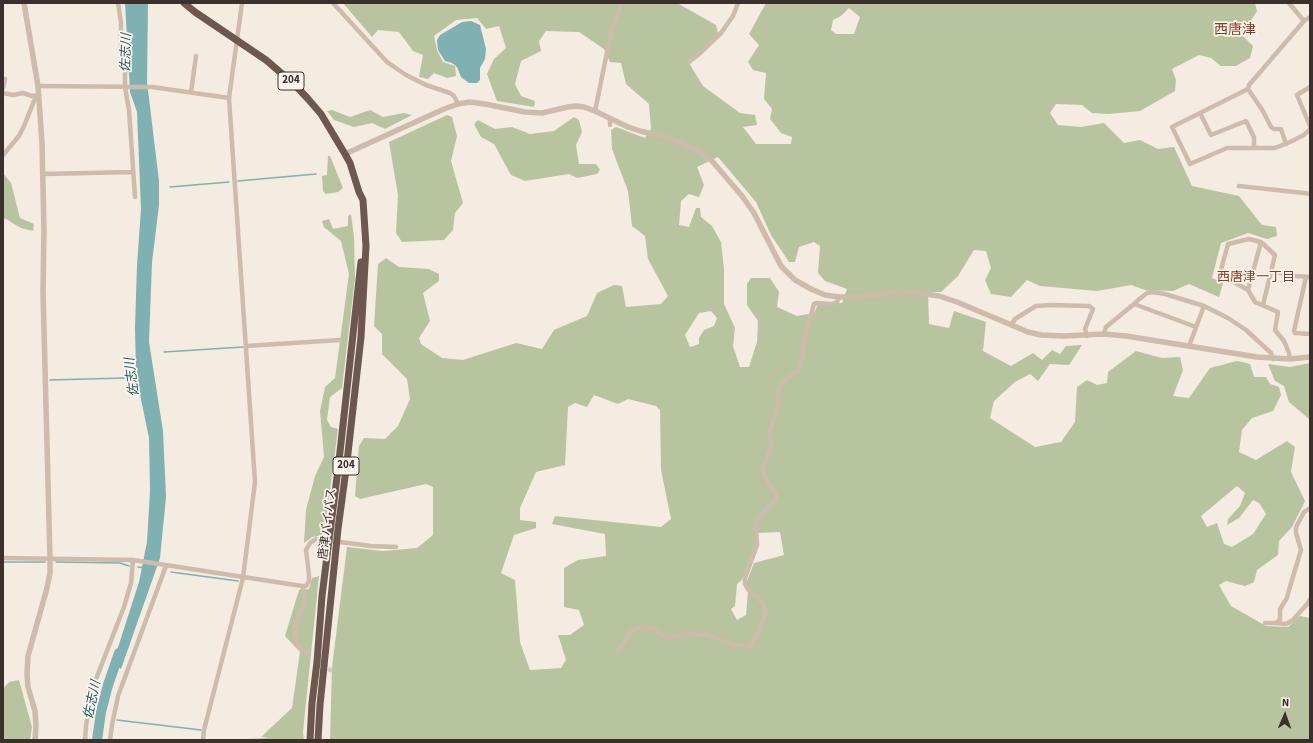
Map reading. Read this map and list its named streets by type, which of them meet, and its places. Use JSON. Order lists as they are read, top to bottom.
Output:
{
  "streets": {
    "highway": ["204", "唐津バイパス"]
  },
  "districts": ["西唐津", "西唐津一丁目"],
  "water": ["佐志川"],
  "north": "top"
}
